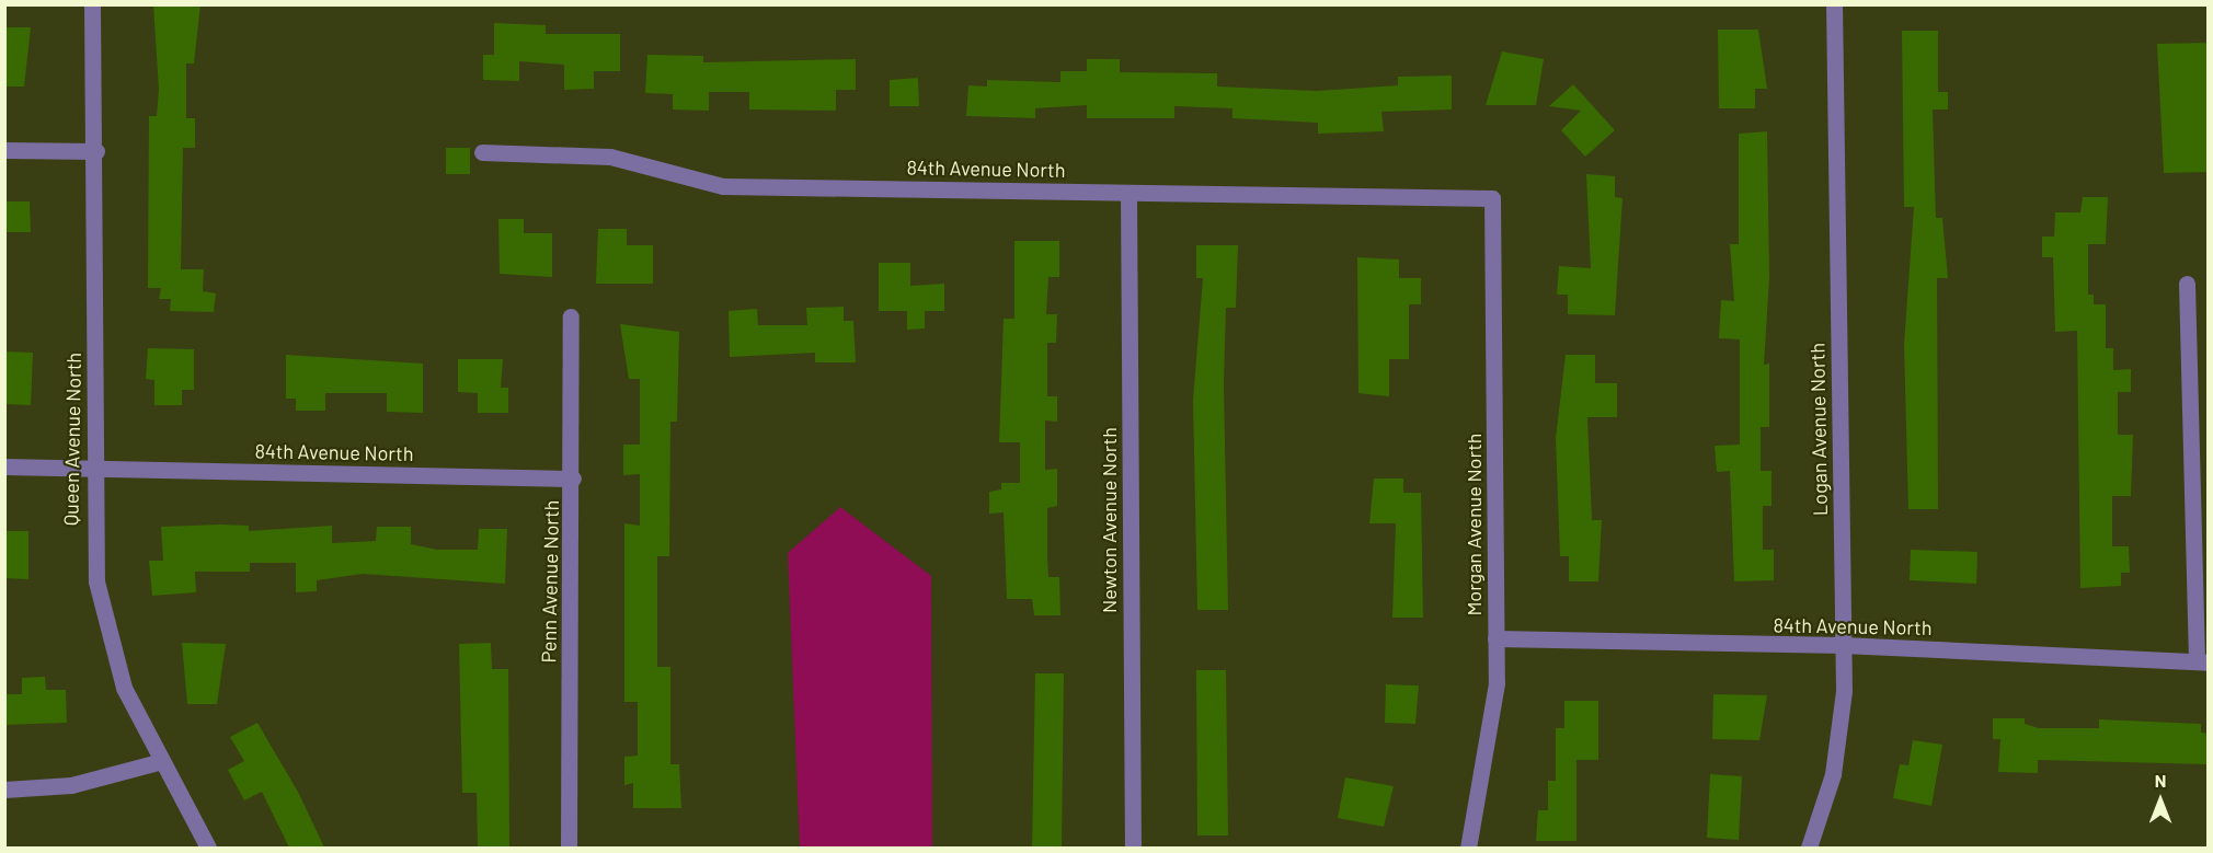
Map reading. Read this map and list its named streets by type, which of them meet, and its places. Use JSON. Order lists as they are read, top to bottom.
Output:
{
  "streets": {
    "street": [
      "84th Avenue North",
      "Logan Avenue North",
      "Queen Avenue North",
      "Newton Avenue North",
      "Morgan Avenue North",
      "Penn Avenue North"
    ]
  },
  "crossings": [
    ["84th Avenue North", "Logan Avenue North"],
    ["84th Avenue North", "Queen Avenue North"],
    ["84th Avenue North", "Newton Avenue North"],
    ["84th Avenue North", "Morgan Avenue North"],
    ["84th Avenue North", "Penn Avenue North"]
  ],
  "north": "top"
}
